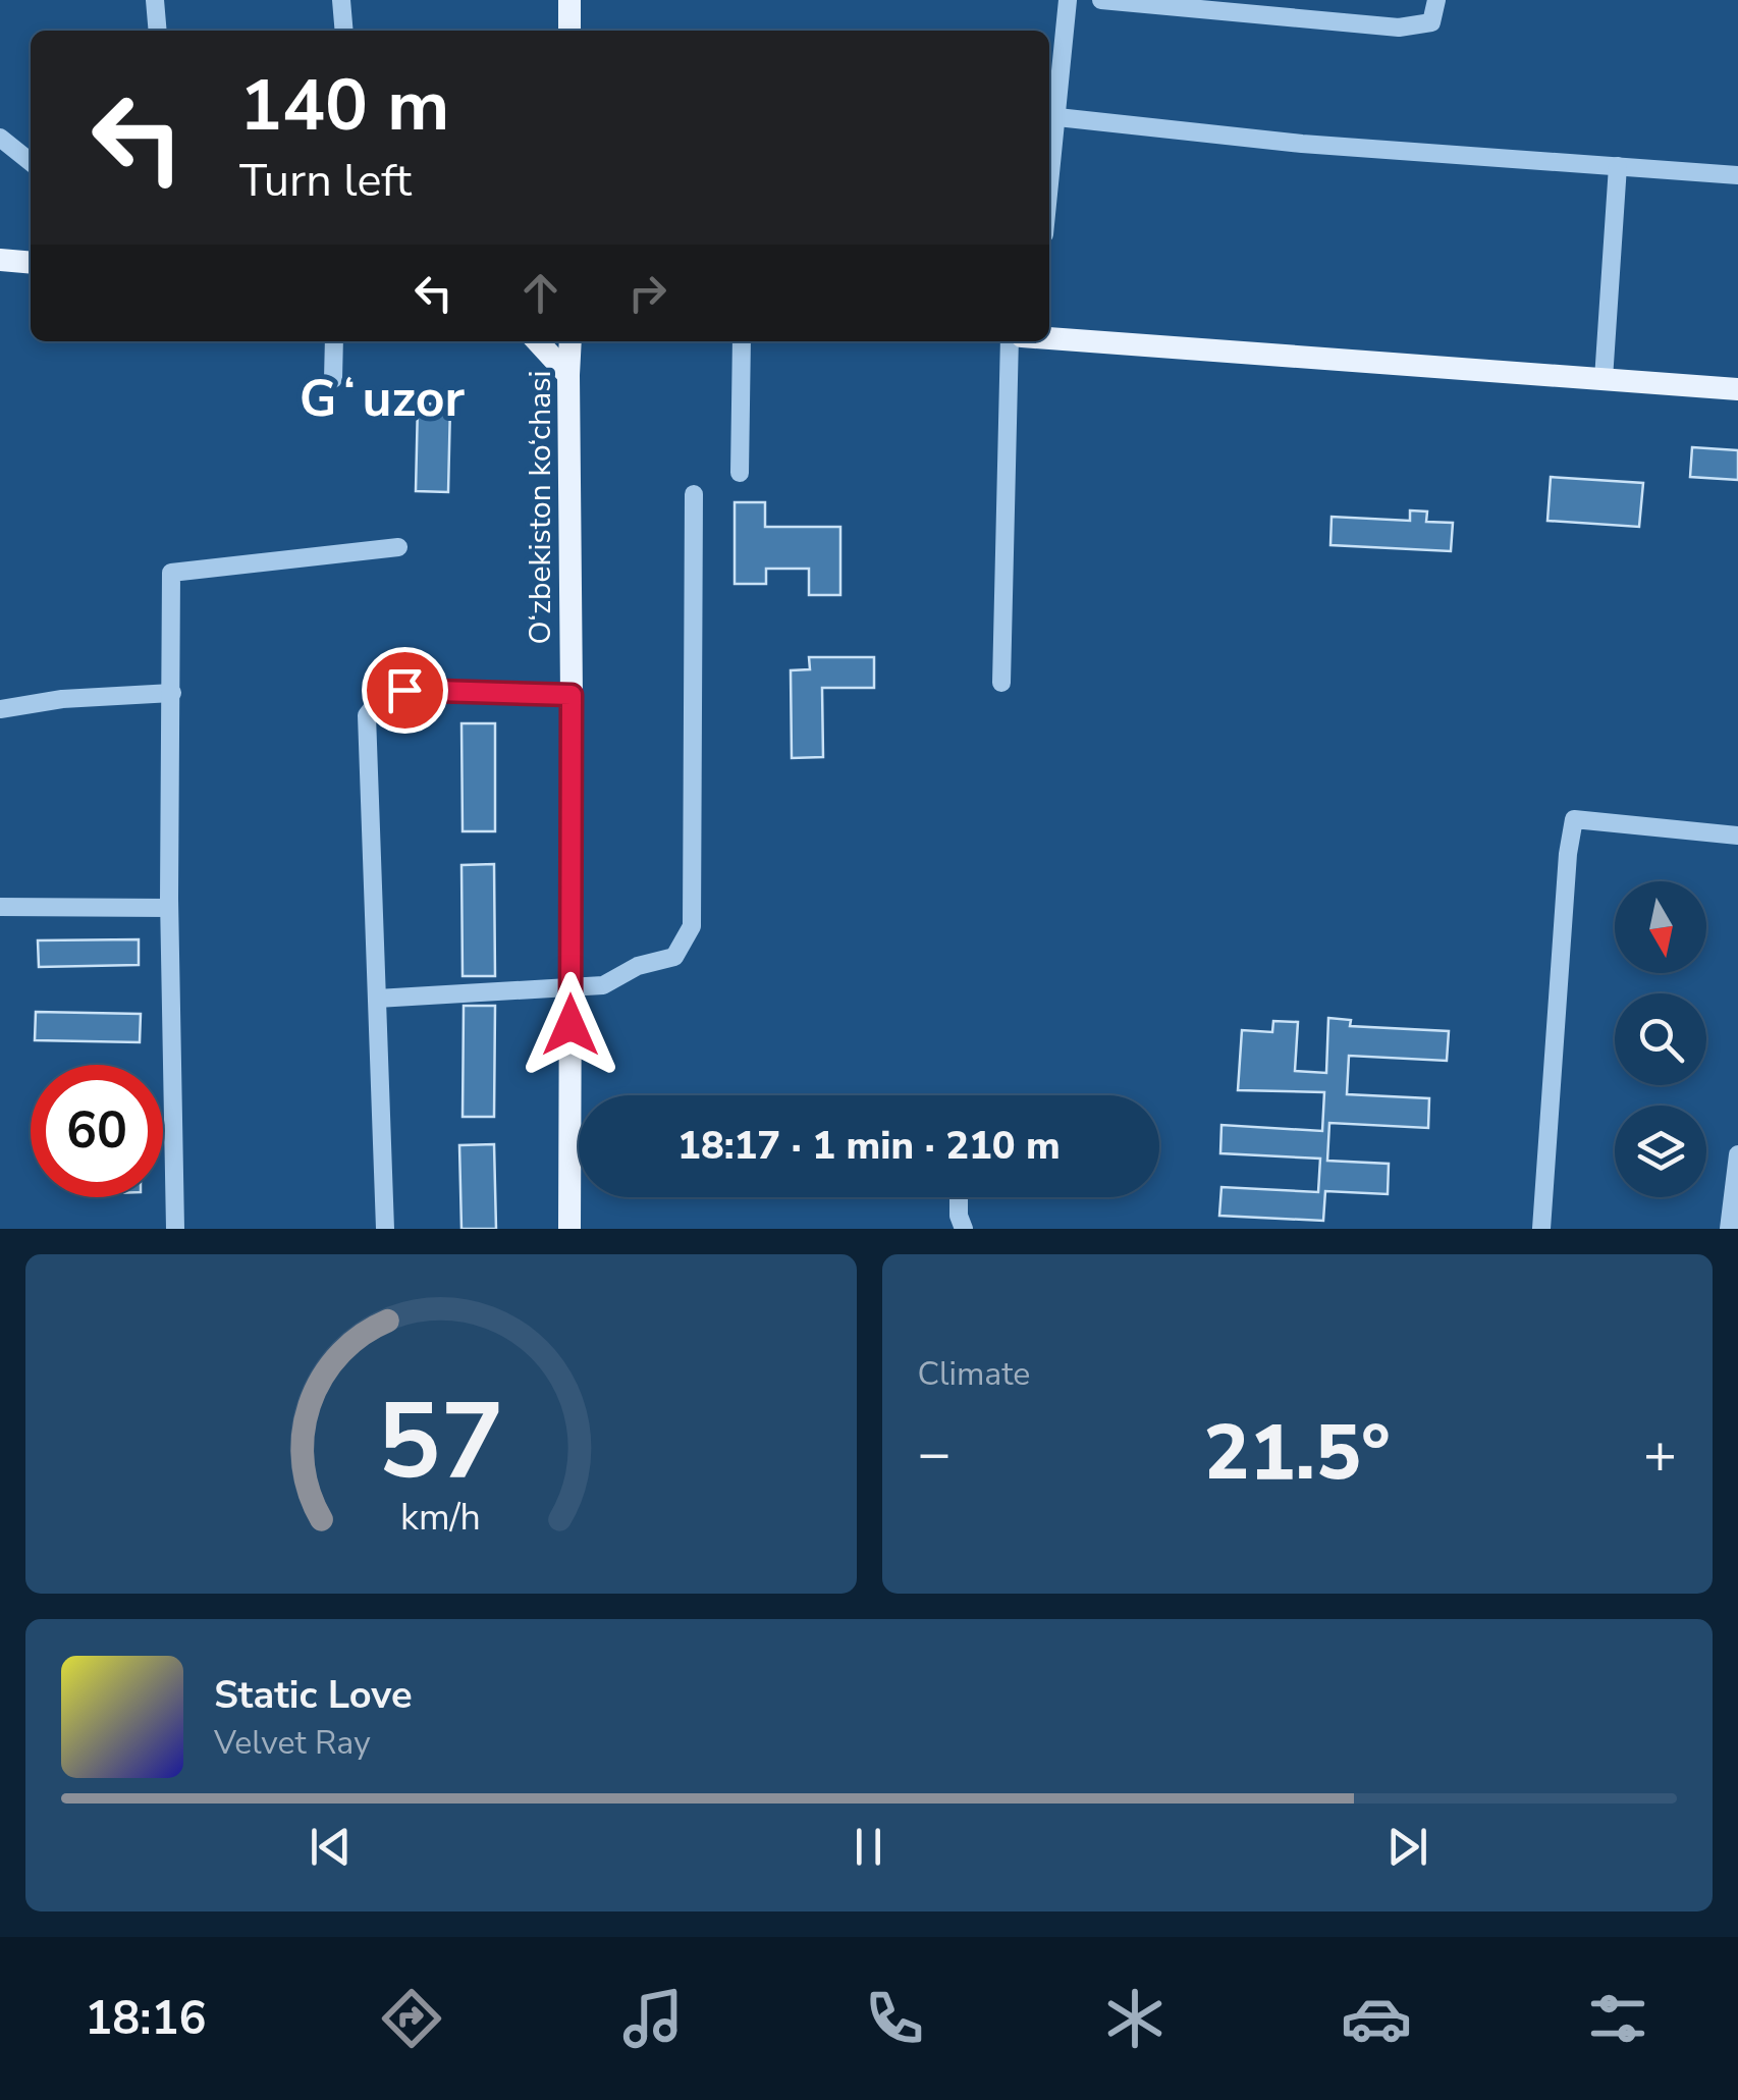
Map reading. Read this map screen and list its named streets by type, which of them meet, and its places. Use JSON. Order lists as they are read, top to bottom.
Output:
{
  "streets": {
    "main road": ["O‘zbekiston ko‘chasi"]
  },
  "districts": ["Gʻuzor"],
  "north": "bottom",
  "page": {
    "turn": ["140 m", "Turn left"],
    "limit": "60",
    "trip": "18:17 · 1 min · 210 m",
    "tile": "Climate",
    "heat": ["−", "21.5°", "+"],
    "song": ["Static Love", "Velvet Ray"],
    "tabs": "18:16",
    "gauge": ["57", "km/h"]
  }
}
